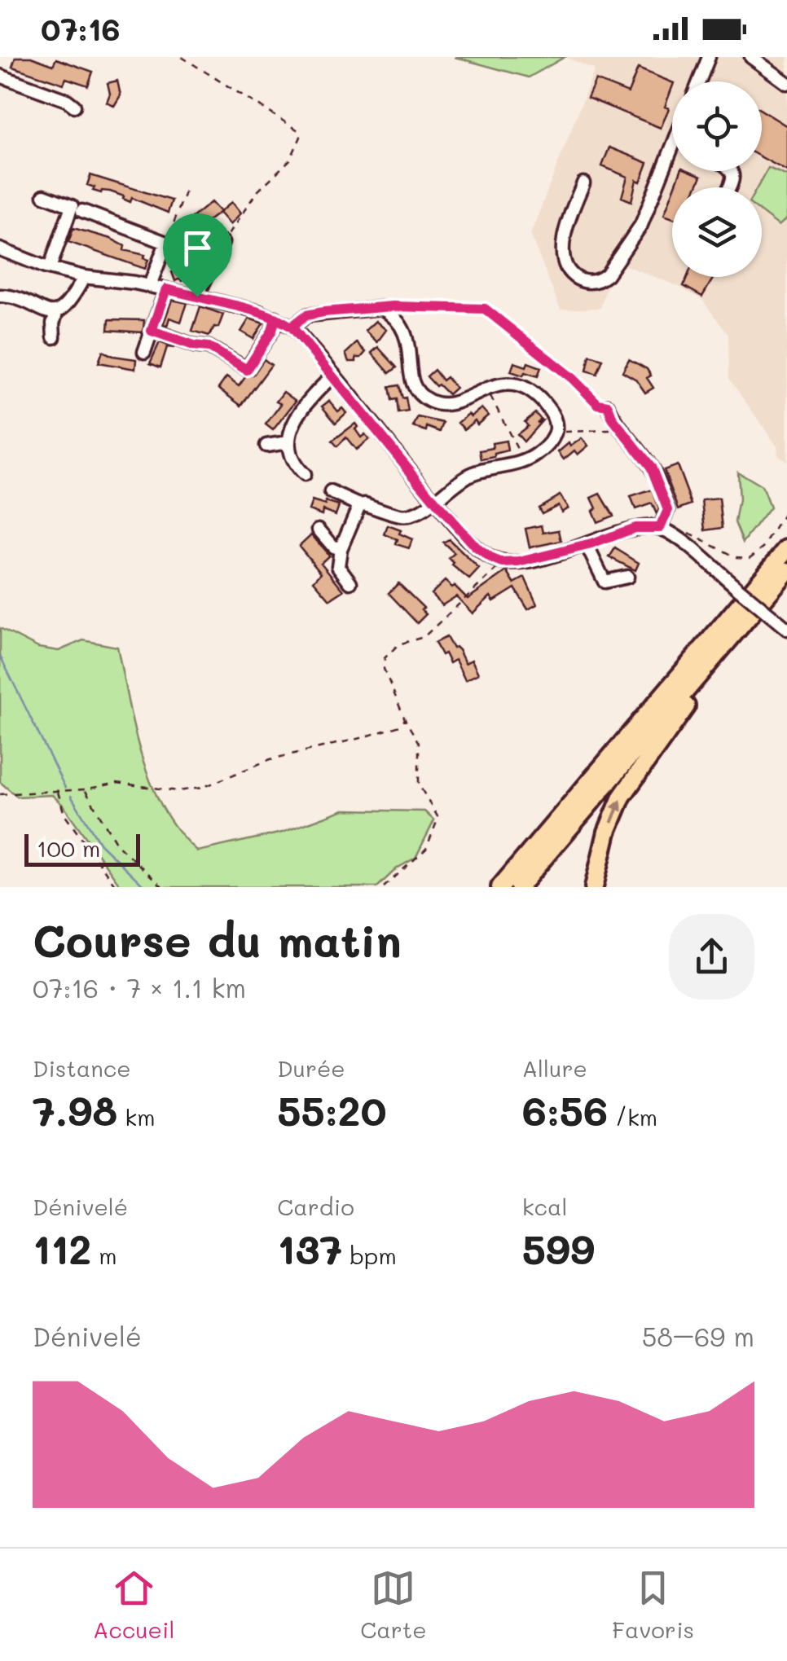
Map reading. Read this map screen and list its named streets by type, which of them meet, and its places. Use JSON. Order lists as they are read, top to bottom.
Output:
{
  "scale_bar": "100 m",
  "page": {
    "status": "07:16",
    "scale": "100 m",
    "heading": ["Course du matin", "07:16 · 7 × 1.1 km"],
    "stats": [
      ["Distance", "7.98 km"],
      ["Durée", "55:20"],
      ["Allure", "6:56 /km"],
      ["Dénivelé", "112 m"],
      ["Cardio", "137 bpm"],
      ["kcal", "599"]
    ],
    "chart": ["Dénivelé", "58–69 m"],
    "tabs": ["Accueil", "Carte", "Favoris"]
  }
}
